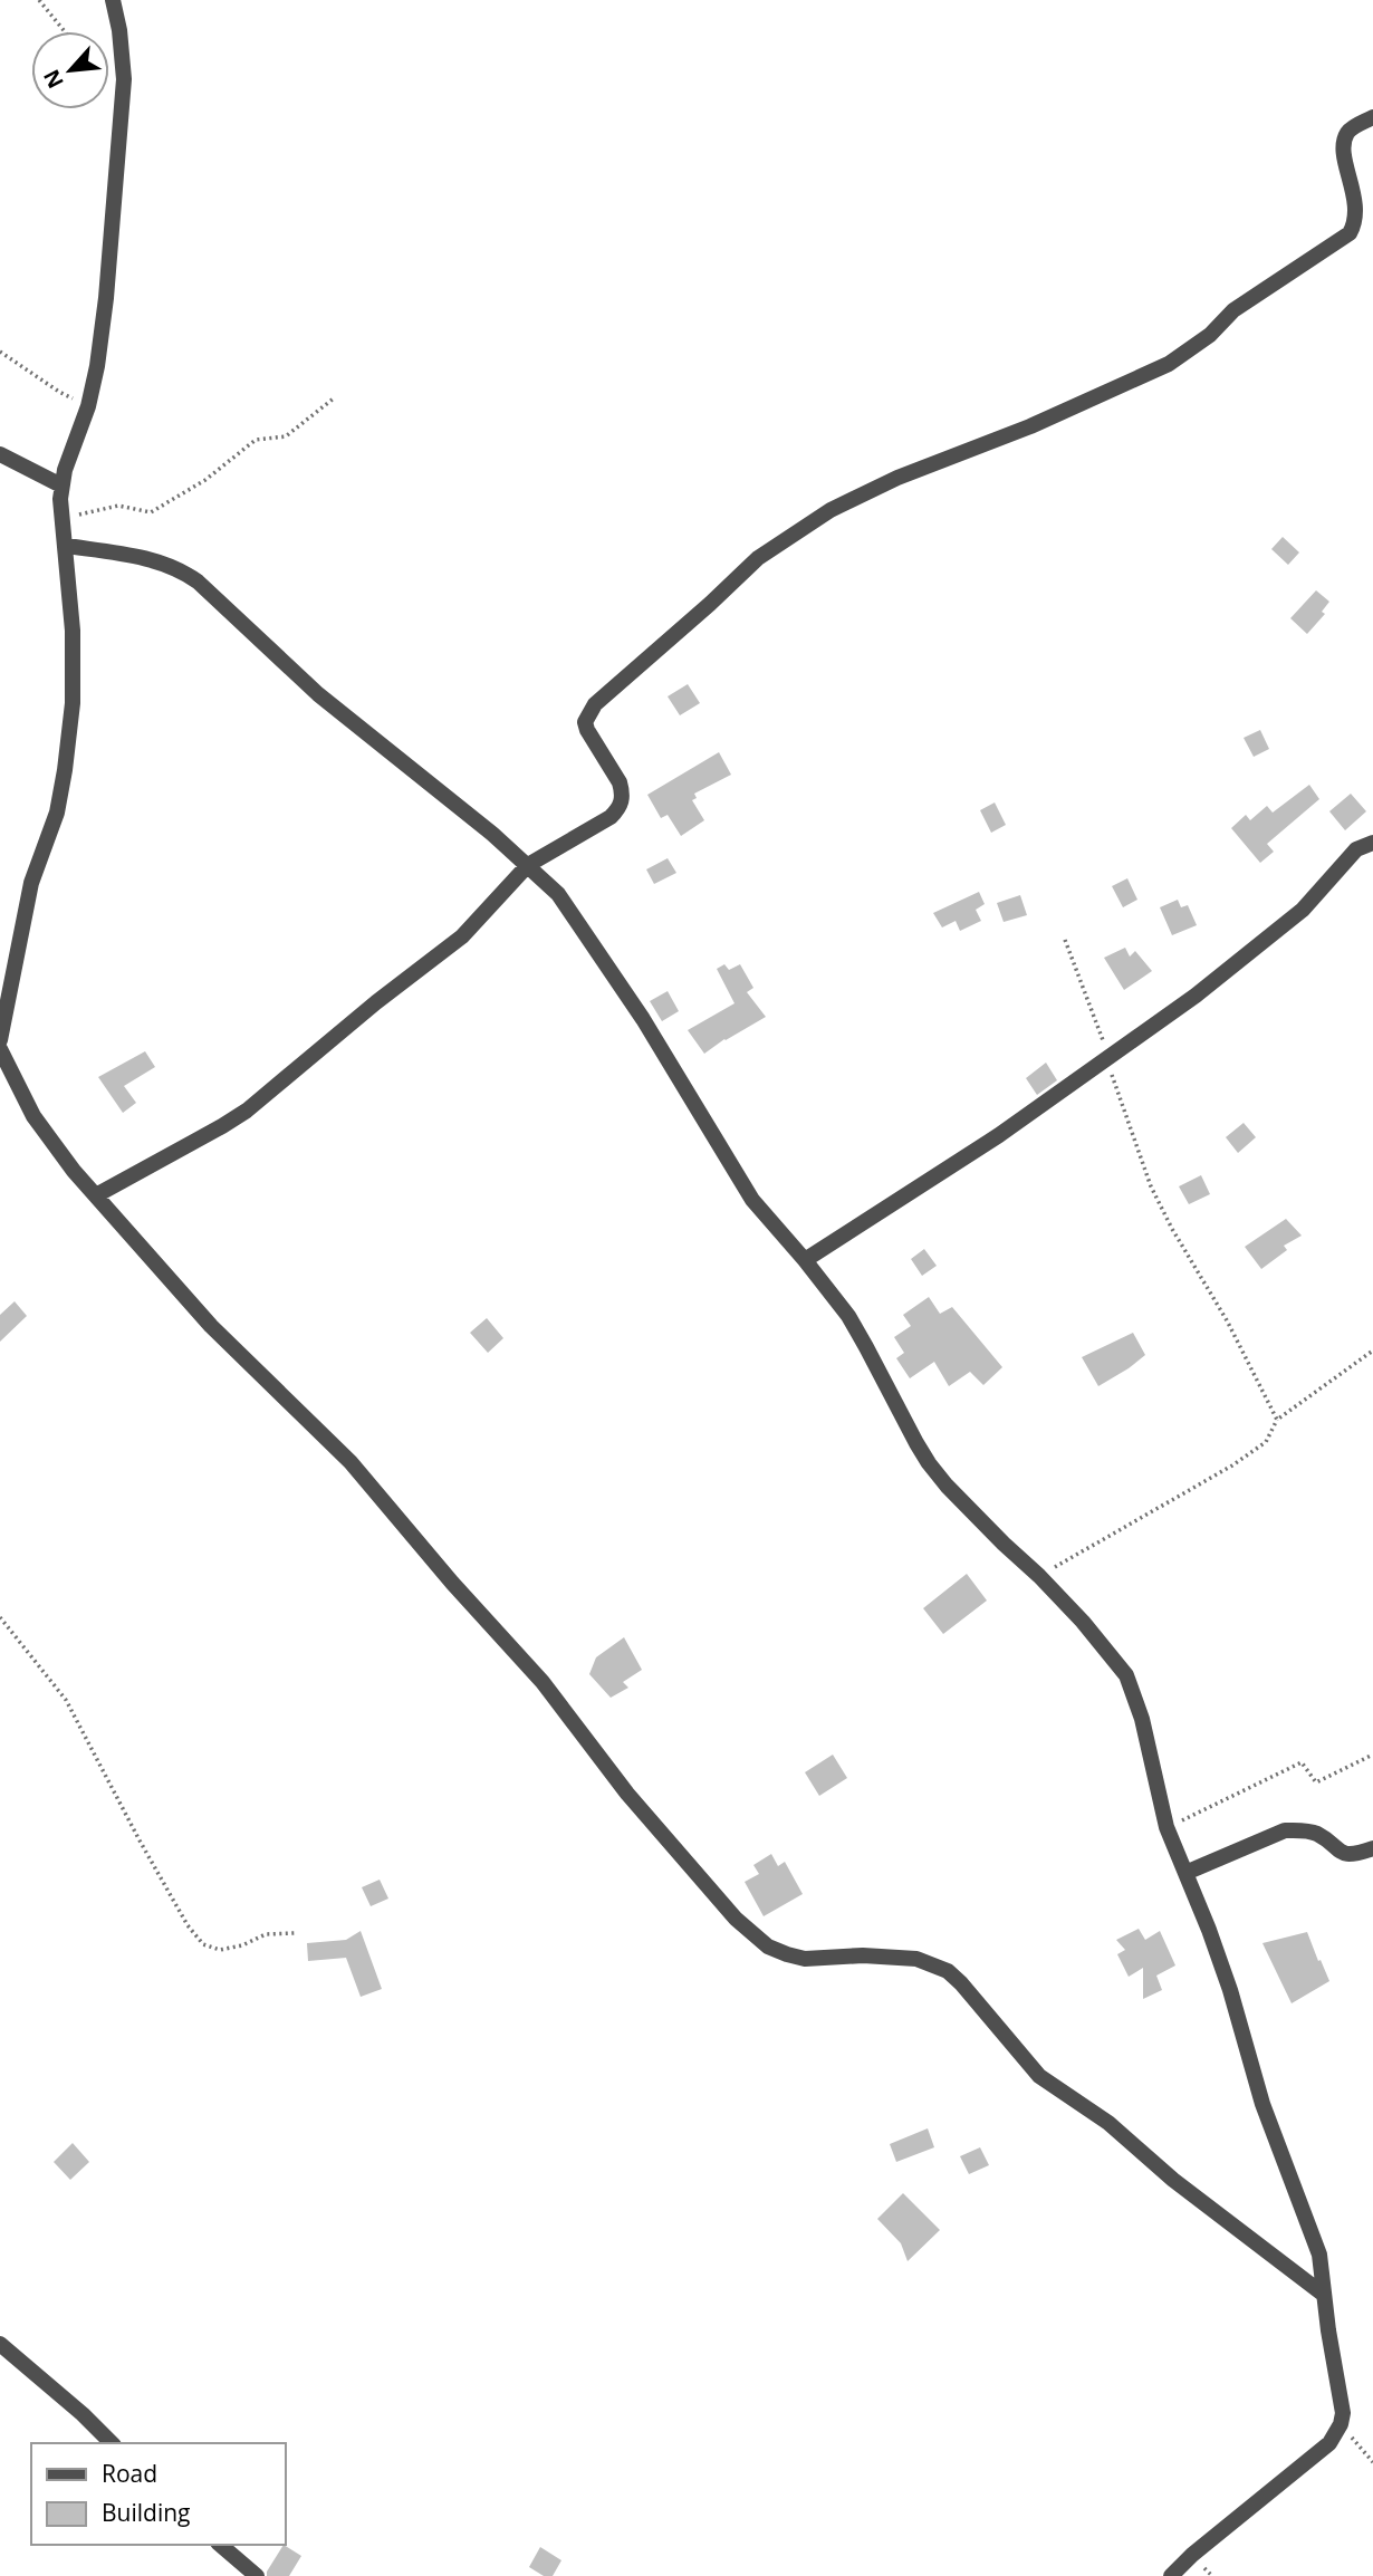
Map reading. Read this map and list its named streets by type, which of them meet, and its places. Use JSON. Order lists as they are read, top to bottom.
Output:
{
  "legend": ["Road", "Building"],
  "north": "bottom left"
}
